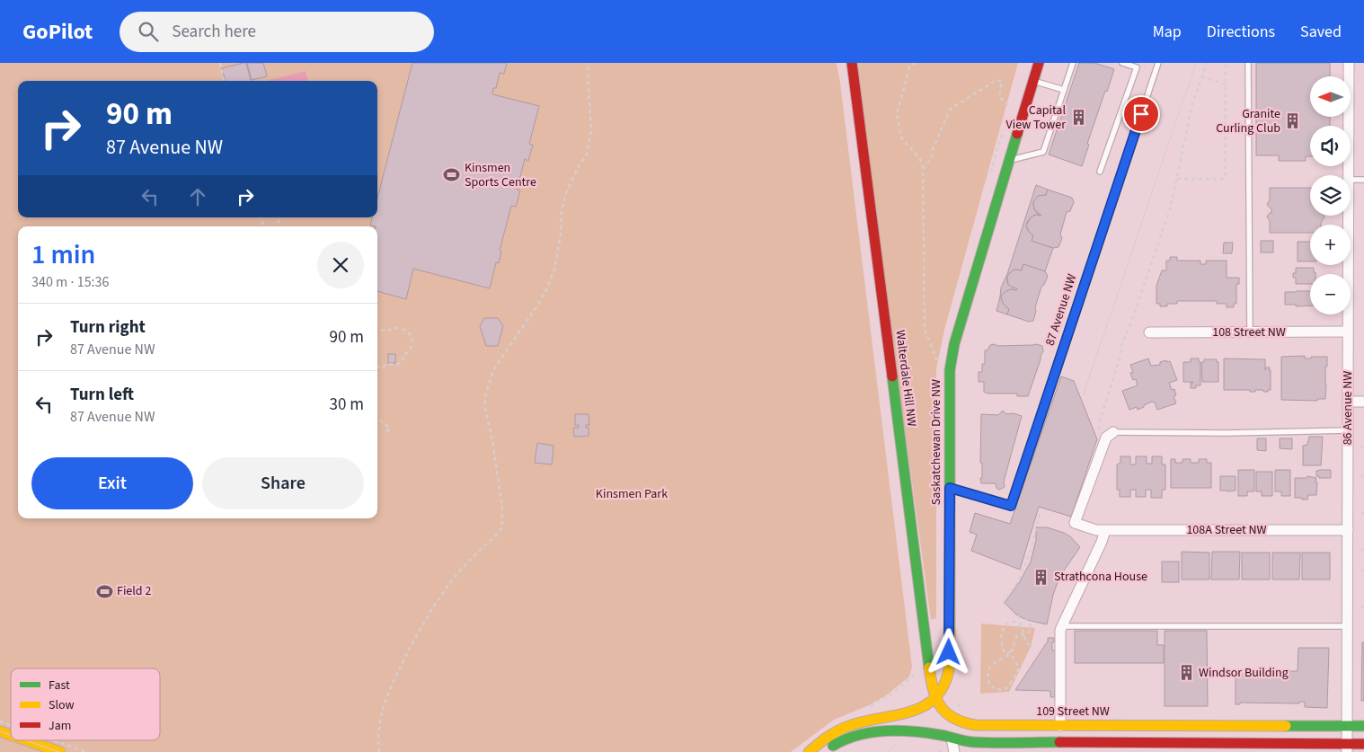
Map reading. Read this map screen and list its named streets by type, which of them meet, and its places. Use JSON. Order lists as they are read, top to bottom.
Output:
{
  "streets": {
    "main road": ["Walterdale Hill NW", "Saskatchewan Drive NW", "109 Street NW"],
    "street": ["108 Street NW", "86 Avenue NW", "108A Street NW"],
    "lane": ["87 Avenue NW"]
  },
  "crossings": [
    ["87 Avenue NW", "Saskatchewan Drive NW"],
    ["108 Street NW", "86 Avenue NW"],
    ["Walterdale Hill NW", "Saskatchewan Drive NW"],
    ["Walterdale Hill NW", "109 Street NW"],
    ["86 Avenue NW", "108A Street NW"],
    ["86 Avenue NW", "109 Street NW"],
    ["Saskatchewan Drive NW", "109 Street NW"]
  ],
  "parks": ["Kinsmen Park"],
  "places": {
    "building": [
      "Capital View Tower",
      "Granite Curling Club",
      "Strathcona House",
      "Windsor Building"
    ],
    "sports": ["Kinsmen Sports Centre", "Field 2"]
  },
  "legend": ["Fast", "Slow", "Jam"],
  "north": "left",
  "page": {
    "header": "GoPilot",
    "search": "Search here",
    "nav": ["Map", "Directions", "Saved"],
    "map_buttons": ["+", "−"],
    "turn": ["90 m", "87 Avenue NW"],
    "heading": ["1 min", "340 m · 15:36"],
    "list": [
      {
        "name": "Turn right",
        "note": "87 Avenue NW",
        "value": "90 m"
      },
      {
        "name": "Turn left",
        "note": "87 Avenue NW",
        "value": "30 m"
      }
    ],
    "buttons": ["Exit", "Share"]
  }
}
